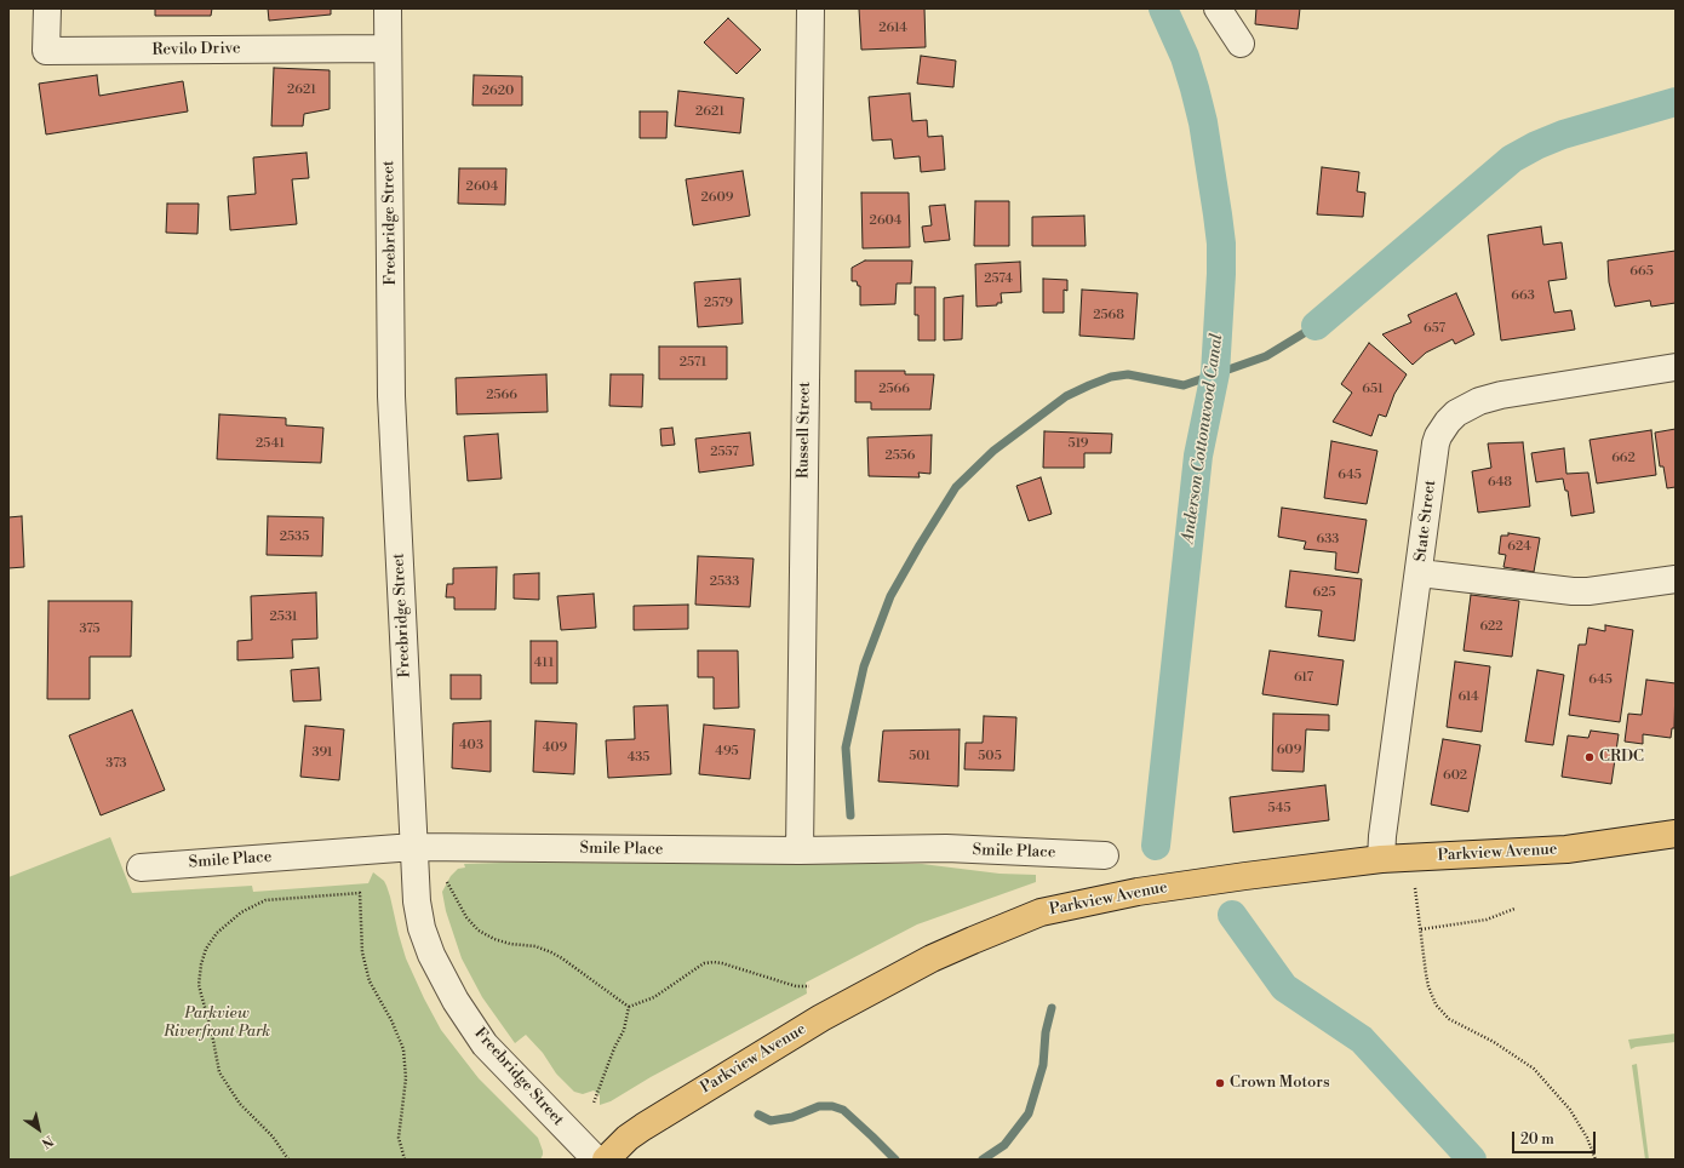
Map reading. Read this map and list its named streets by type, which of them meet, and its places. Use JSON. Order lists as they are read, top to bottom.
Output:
{
  "streets": {
    "main road": ["Parkview Avenue"],
    "street": [
      "Revilo Drive",
      "Freebridge Street",
      "Russell Street",
      "State Street",
      "Smile Place"
    ]
  },
  "crossings": [
    ["Revilo Drive", "Freebridge Street"],
    ["Freebridge Street", "Smile Place"],
    ["Russell Street", "Smile Place"],
    ["State Street", "Parkview Avenue"]
  ],
  "water": ["Anderson Cottonwood Canal"],
  "parks": ["Parkview Riverfront Park"],
  "places": ["CRDC", "Crown Motors"],
  "house_numbers": [
    "2614",
    "2621",
    "2620",
    "2621",
    "2604",
    "2609",
    "2604",
    "665",
    "2574",
    "663",
    "2579",
    "2568",
    "657",
    "2571",
    "2566",
    "651",
    "2566",
    "2541",
    "519",
    "2557",
    "2556",
    "662",
    "645",
    "648",
    "2535",
    "633",
    "624",
    "2533",
    "625",
    "2531",
    "622",
    "375",
    "411",
    "617",
    "645",
    "614",
    "403",
    "409",
    "609",
    "495",
    "391",
    "501",
    "505",
    "435",
    "373",
    "602",
    "545"
  ],
  "scale_bar": "20 m",
  "north": "bottom right"
}
